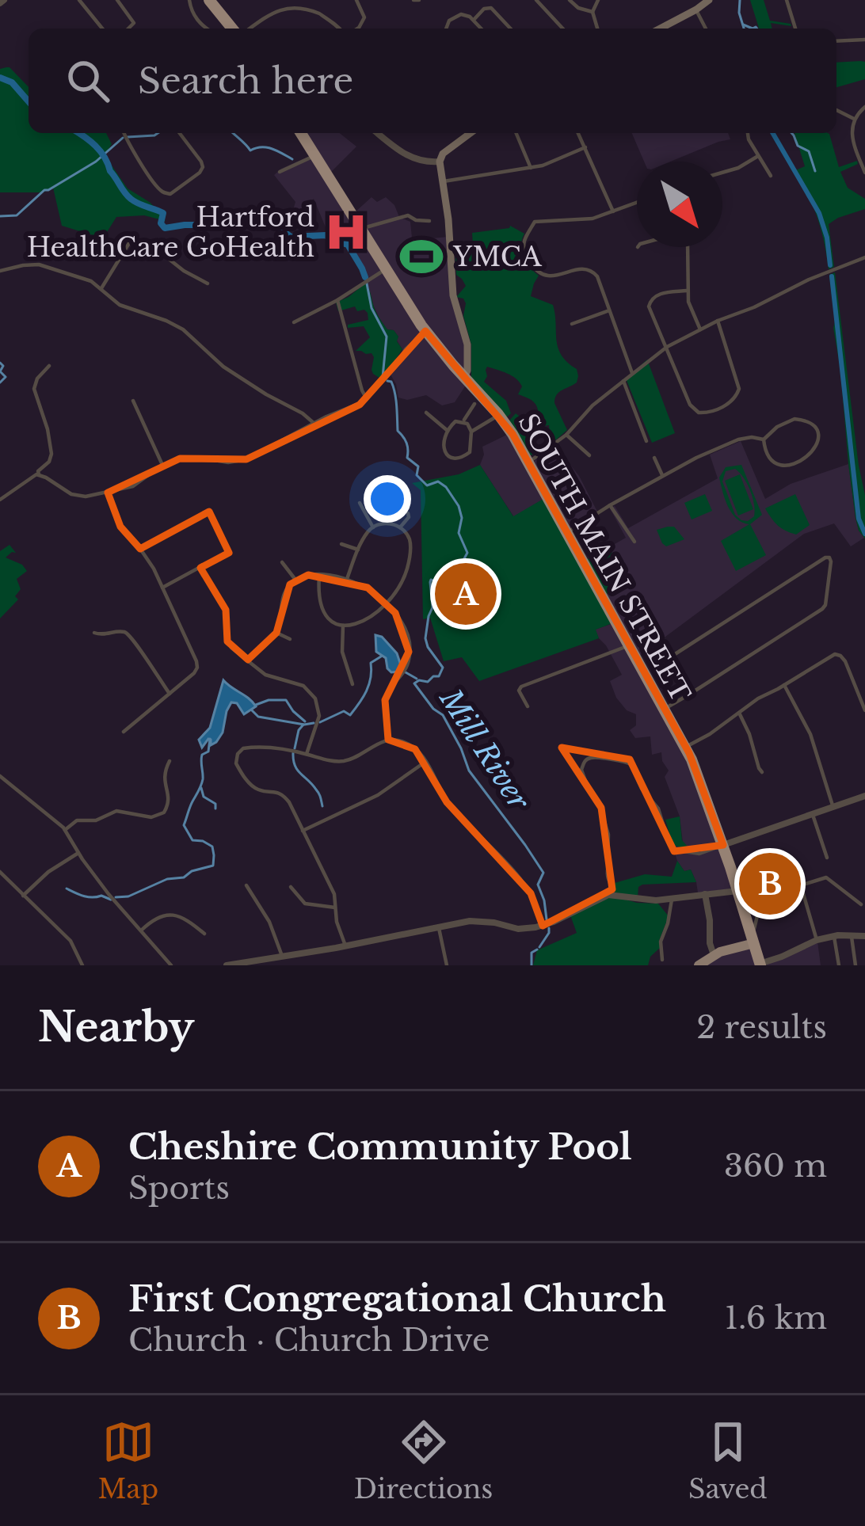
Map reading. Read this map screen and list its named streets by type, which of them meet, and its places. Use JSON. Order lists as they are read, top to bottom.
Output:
{
  "streets": {
    "highway": ["SOUTH MAIN STREET"]
  },
  "water": ["Mill River"],
  "places": {
    "hospital": ["Hartford HealthCare GoHealth"],
    "sports": ["YMCA"]
  },
  "north": "bottom right",
  "page": {
    "search": "Search here",
    "pins": ["A", "B"],
    "heading": ["Nearby", "2 results"],
    "list": [
      {
        "mark": "A",
        "name": "Cheshire Community Pool",
        "note": "Sports",
        "value": "360 m"
      },
      {
        "mark": "B",
        "name": "First Congregational Church",
        "note": "Church · Church Drive",
        "value": "1.6 km"
      }
    ],
    "nav": ["Map", "Directions", "Saved"]
  }
}
